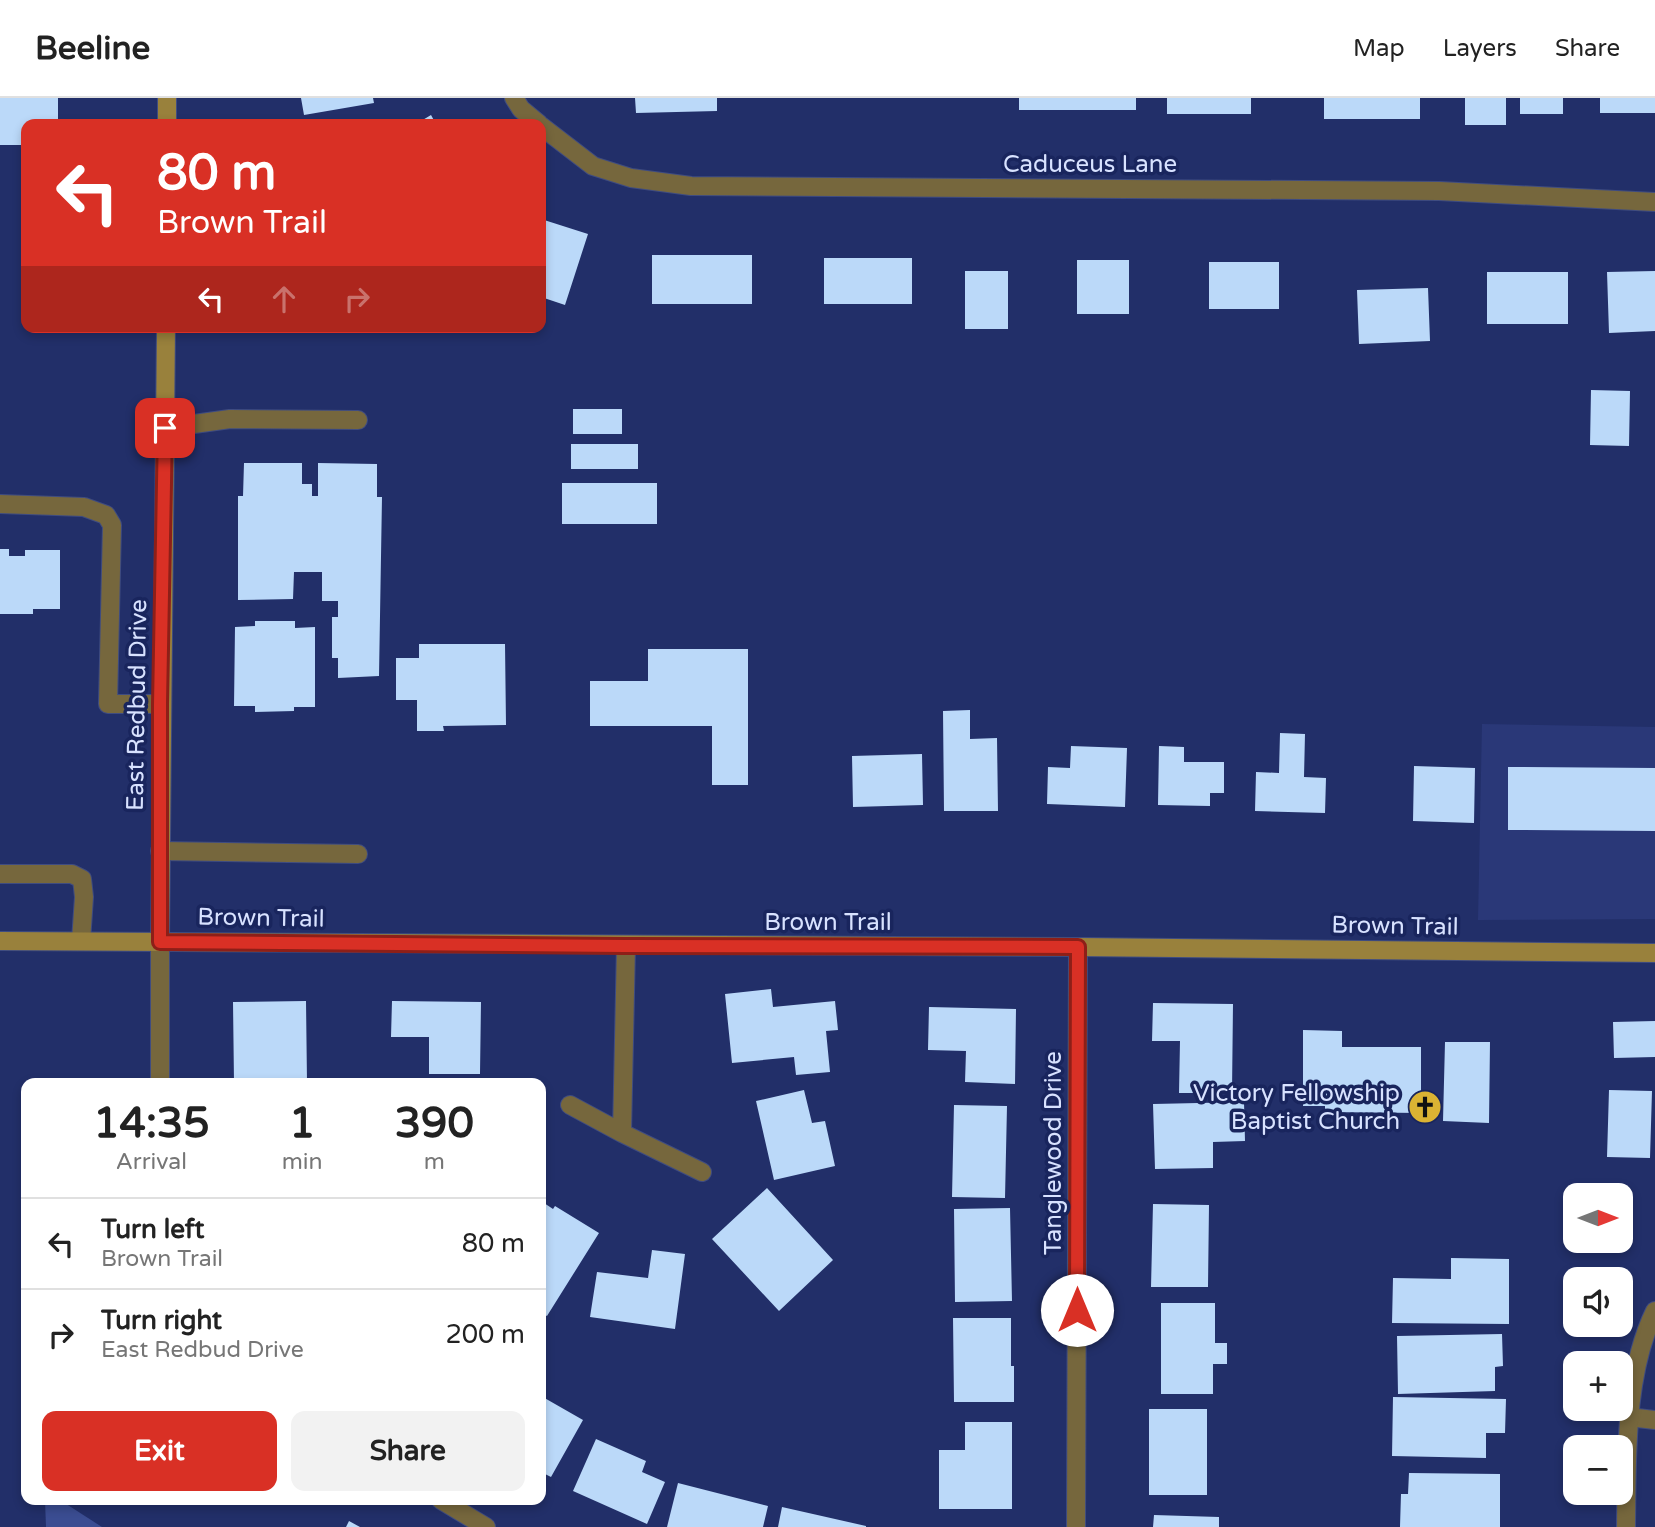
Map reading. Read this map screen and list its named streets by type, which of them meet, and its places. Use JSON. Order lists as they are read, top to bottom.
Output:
{
  "streets": {
    "main road": ["East Redbud Drive", "Brown Trail"],
    "street": ["Caduceus Lane", "Tanglewood Drive"]
  },
  "crossings": [
    ["East Redbud Drive", "Brown Trail"],
    ["Brown Trail", "Tanglewood Drive"]
  ],
  "places": {
    "church": ["Victory Fellowship Baptist Church"]
  },
  "north": "right",
  "page": {
    "header": "Beeline",
    "nav": ["Map", "Layers", "Share"],
    "turn": ["80 m", "Brown Trail"],
    "eta": [
      "14:35",
      "Arrival",
      "1",
      "min",
      "390",
      "m"
    ],
    "map_buttons": ["+", "−"],
    "list": [
      {
        "name": "Turn left",
        "note": "Brown Trail",
        "value": "80 m"
      },
      {
        "name": "Turn right",
        "note": "East Redbud Drive",
        "value": "200 m"
      }
    ],
    "buttons": ["Exit", "Share"]
  }
}
